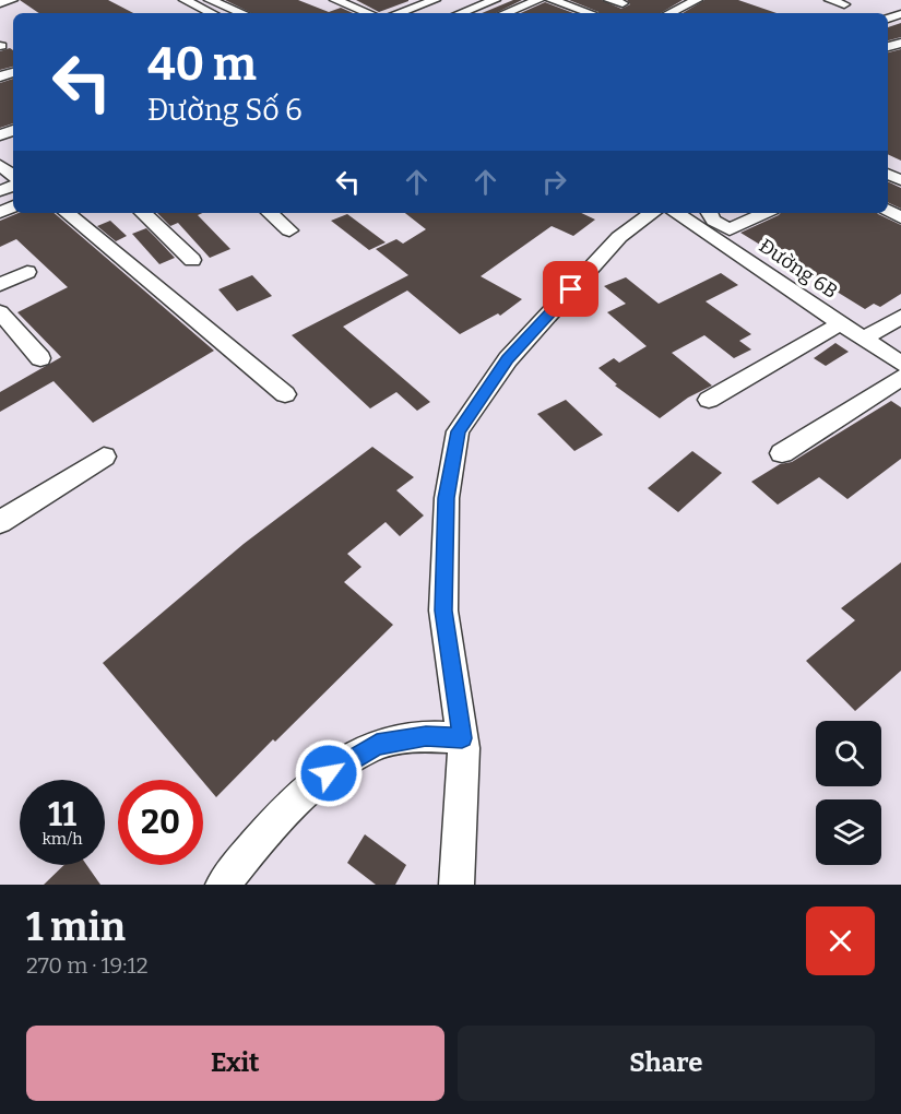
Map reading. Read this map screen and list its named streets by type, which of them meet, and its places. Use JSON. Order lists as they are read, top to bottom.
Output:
{
  "streets": {
    "street": ["Đường 6B"]
  },
  "page": {
    "turn": ["40 m", "Đường Số 6"],
    "speed": "11 km/h",
    "limit": "20",
    "heading": ["1 min", "270 m · 19:12"],
    "buttons": ["Exit", "Share"]
  }
}
